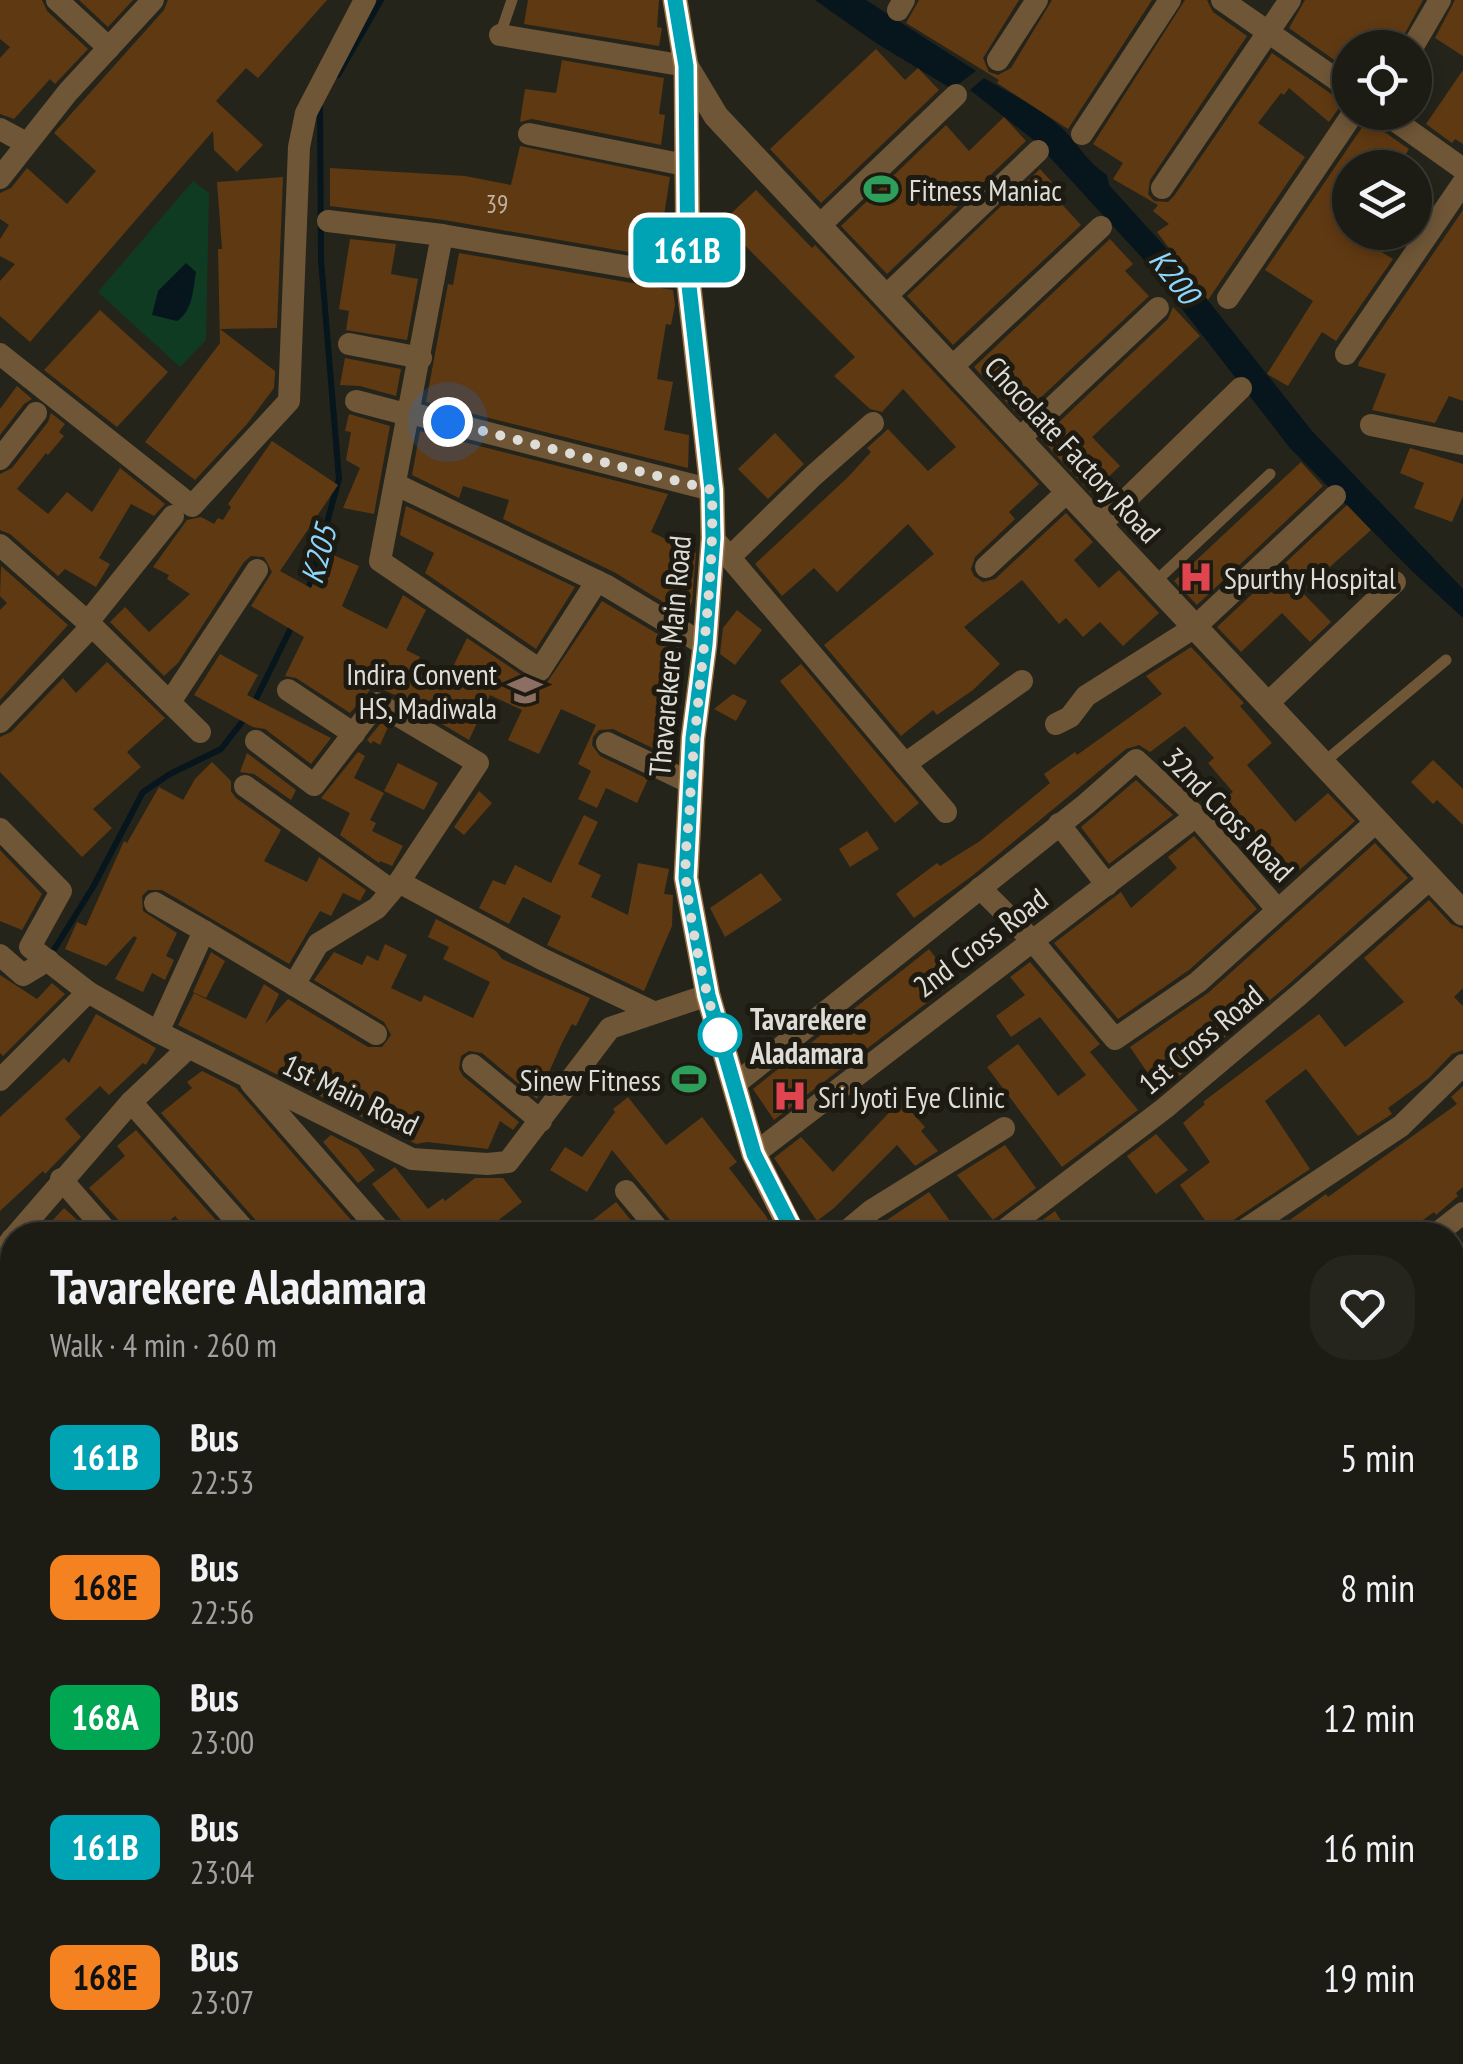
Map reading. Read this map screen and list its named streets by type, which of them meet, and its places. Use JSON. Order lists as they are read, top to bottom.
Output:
{
  "streets": {
    "main road": ["Thavarekere Main Road"],
    "street": [
      "Chocolate Factory Road",
      "32nd Cross Road",
      "2nd Cross Road",
      "1st Cross Road",
      "1st Main Road"
    ]
  },
  "crossings": [
    ["Chocolate Factory Road", "Thavarekere Main Road"],
    ["Chocolate Factory Road", "1st Cross Road"],
    ["Thavarekere Main Road", "2nd Cross Road"],
    ["Thavarekere Main Road", "1st Main Road"],
    ["32nd Cross Road", "2nd Cross Road"]
  ],
  "water": ["K200", "K205"],
  "places": {
    "sports": ["Fitness Maniac", "Sinew Fitness"],
    "hospital": ["Spurthy Hospital", "Sri Jyoti Eye Clinic"],
    "school or university": ["Indira Convent HS, Madiwala"],
    "other": ["Tavarekere Aladamara"]
  },
  "lines": ["bus line 161B"],
  "house_numbers": ["39"],
  "page": {
    "on_map": "161B",
    "heading": ["Tavarekere Aladamara", "Walk · 4 min · 260 m"],
    "list": [
      {
        "mark": "161B",
        "name": "Bus",
        "note": "22:53",
        "value": "5 min"
      },
      {
        "mark": "168E",
        "name": "Bus",
        "note": "22:56",
        "value": "8 min"
      },
      {
        "mark": "168A",
        "name": "Bus",
        "note": "23:00",
        "value": "12 min"
      },
      {
        "mark": "161B",
        "name": "Bus",
        "note": "23:04",
        "value": "16 min"
      },
      {
        "mark": "168E",
        "name": "Bus",
        "note": "23:07",
        "value": "19 min"
      }
    ]
  }
}
